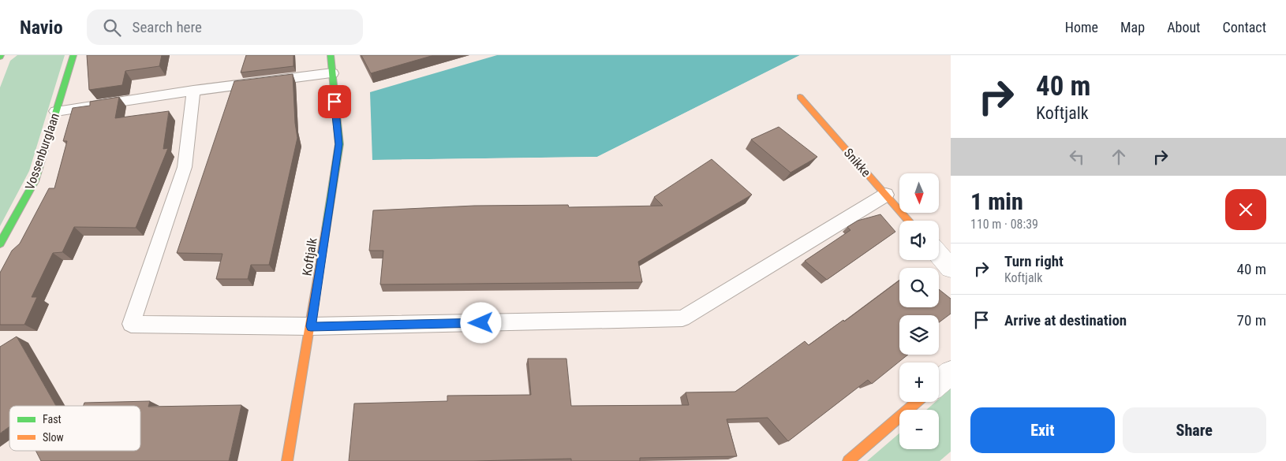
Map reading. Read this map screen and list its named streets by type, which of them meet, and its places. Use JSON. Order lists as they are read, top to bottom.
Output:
{
  "streets": {
    "street": ["Vossenburglaan", "Snikke", "Koftjalk"]
  },
  "legend": ["Fast", "Slow"],
  "north": "bottom",
  "page": {
    "header": "Navio",
    "search": "Search here",
    "nav": [
      "Home",
      "Map",
      "About",
      "Contact"
    ],
    "turn": ["40 m", "Koftjalk"],
    "map_buttons": ["+", "−"],
    "heading": ["1 min", "110 m · 08:39"],
    "list": [
      {
        "name": "Turn right",
        "note": "Koftjalk",
        "value": "40 m"
      },
      {
        "name": "Arrive at destination",
        "value": "70 m"
      }
    ],
    "buttons": ["Exit", "Share"]
  }
}
